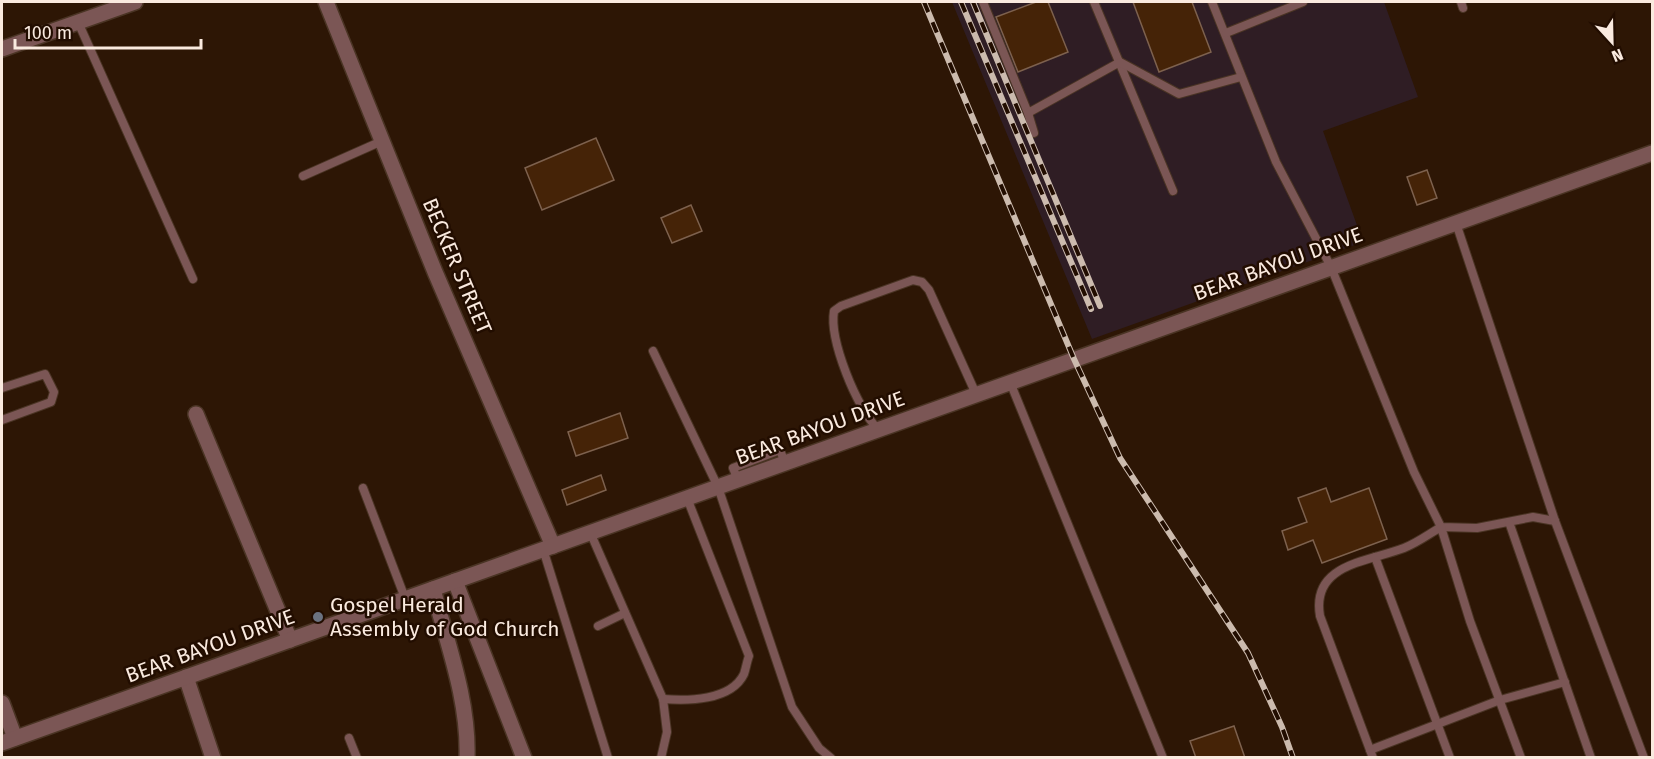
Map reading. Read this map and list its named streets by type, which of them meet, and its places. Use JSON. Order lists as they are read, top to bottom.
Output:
{
  "streets": {
    "street": ["BEAR BAYOU DRIVE", "BECKER STREET"]
  },
  "crossings": [
    ["BEAR BAYOU DRIVE", "BECKER STREET"]
  ],
  "places": ["Gospel Herald Assembly of God Church"],
  "scale_bar": "100 m",
  "north": "bottom"
}
